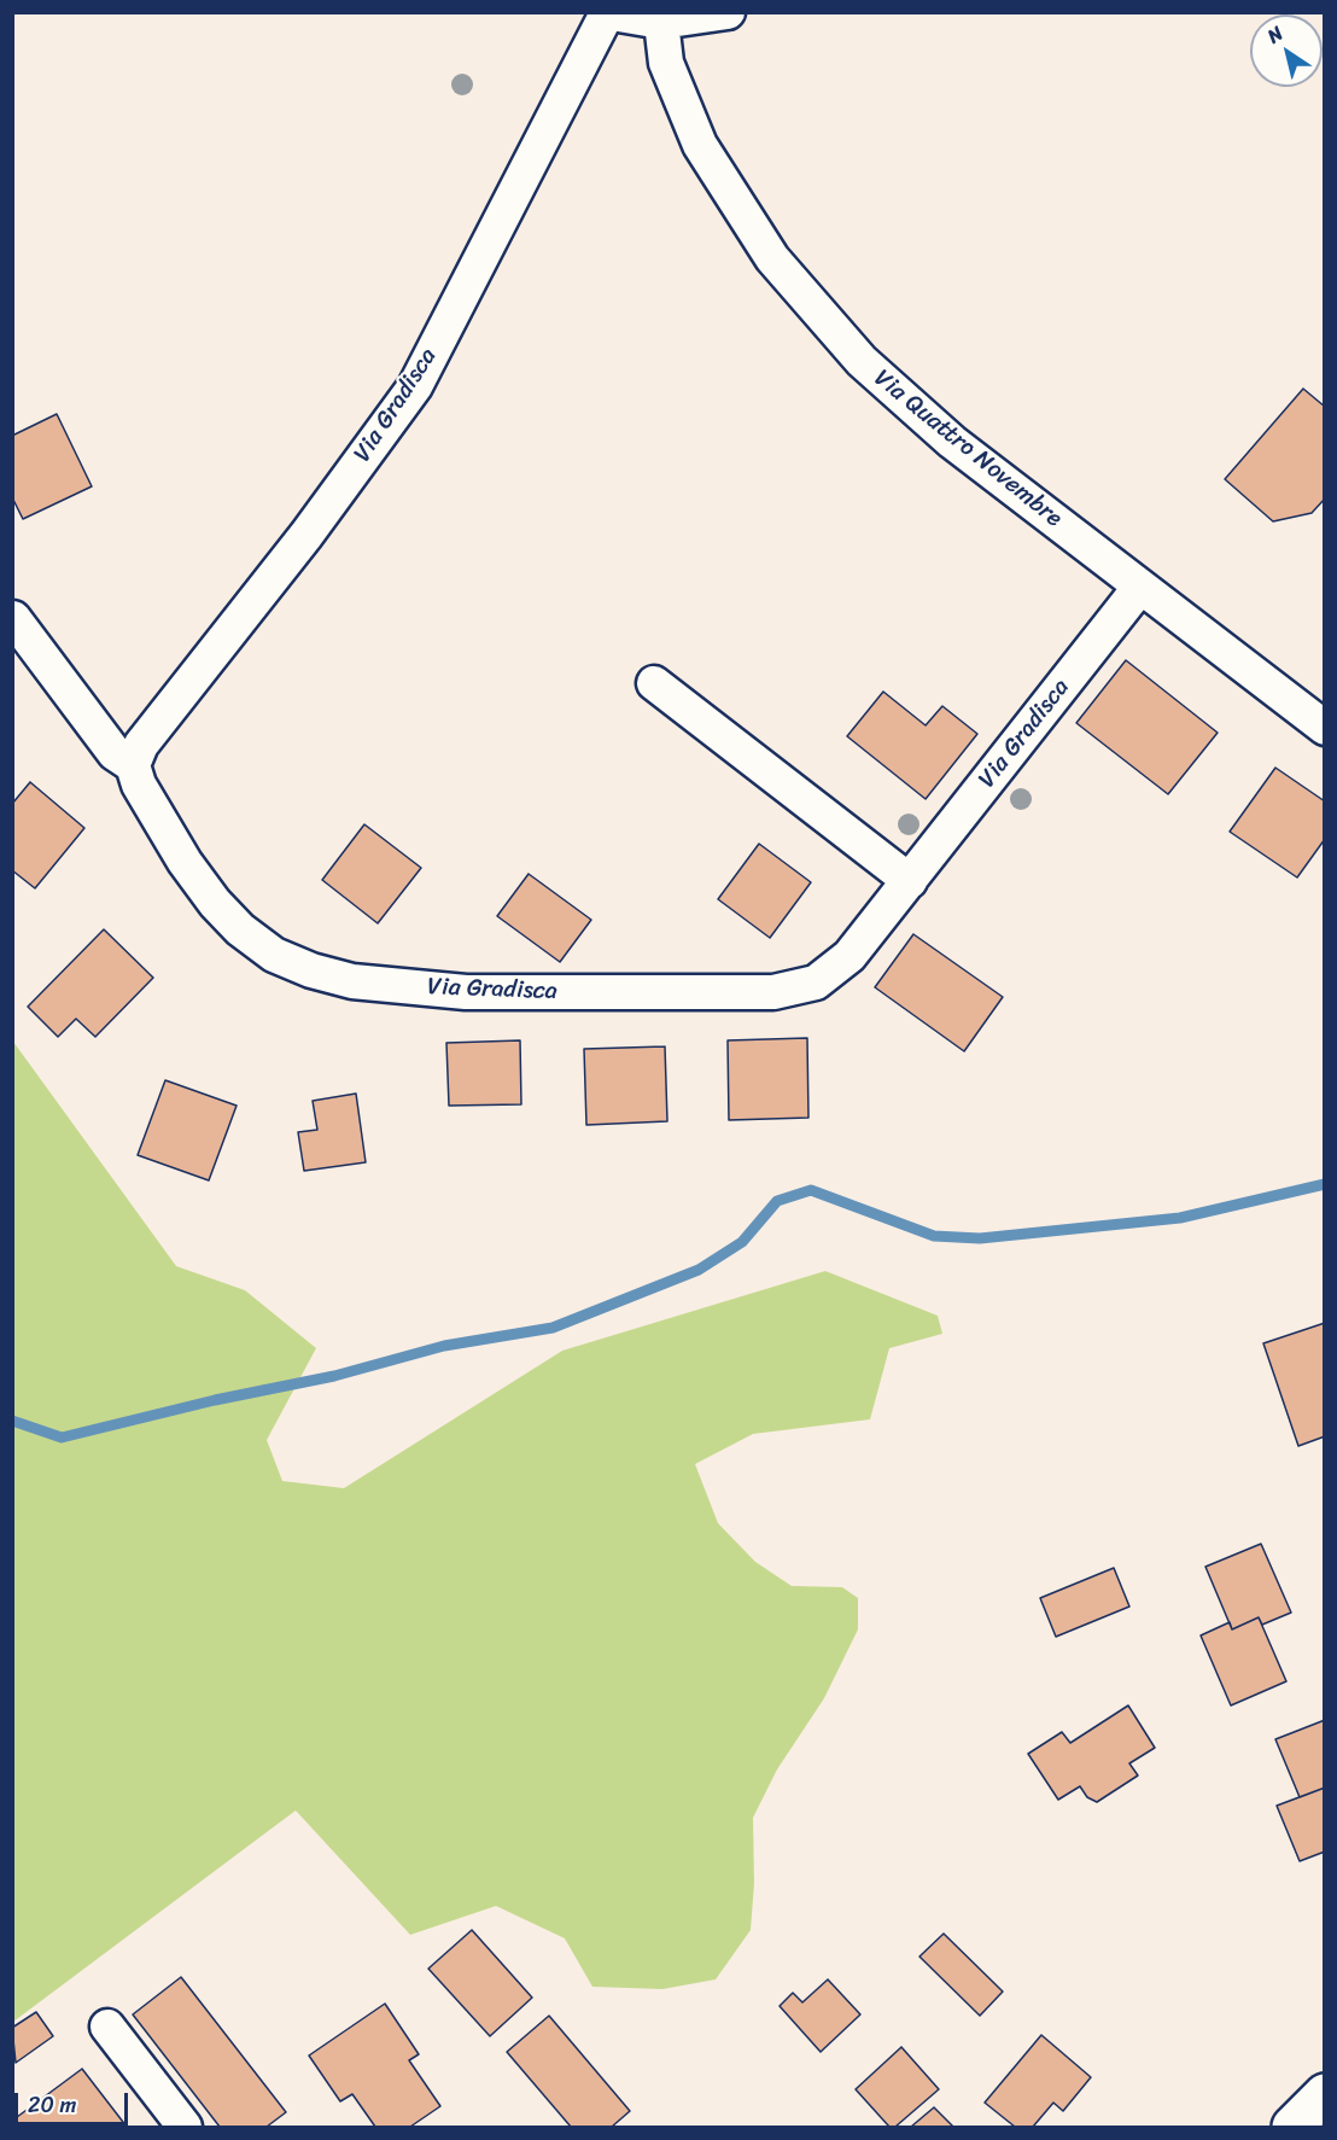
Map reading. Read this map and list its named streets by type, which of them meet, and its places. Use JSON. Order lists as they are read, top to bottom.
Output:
{
  "streets": {
    "street": ["Via Gradisca", "Via Quattro Novembre"]
  },
  "crossings": [
    ["Via Gradisca", "Via Quattro Novembre"]
  ],
  "scale_bar": "20 m",
  "north": "top left"
}
